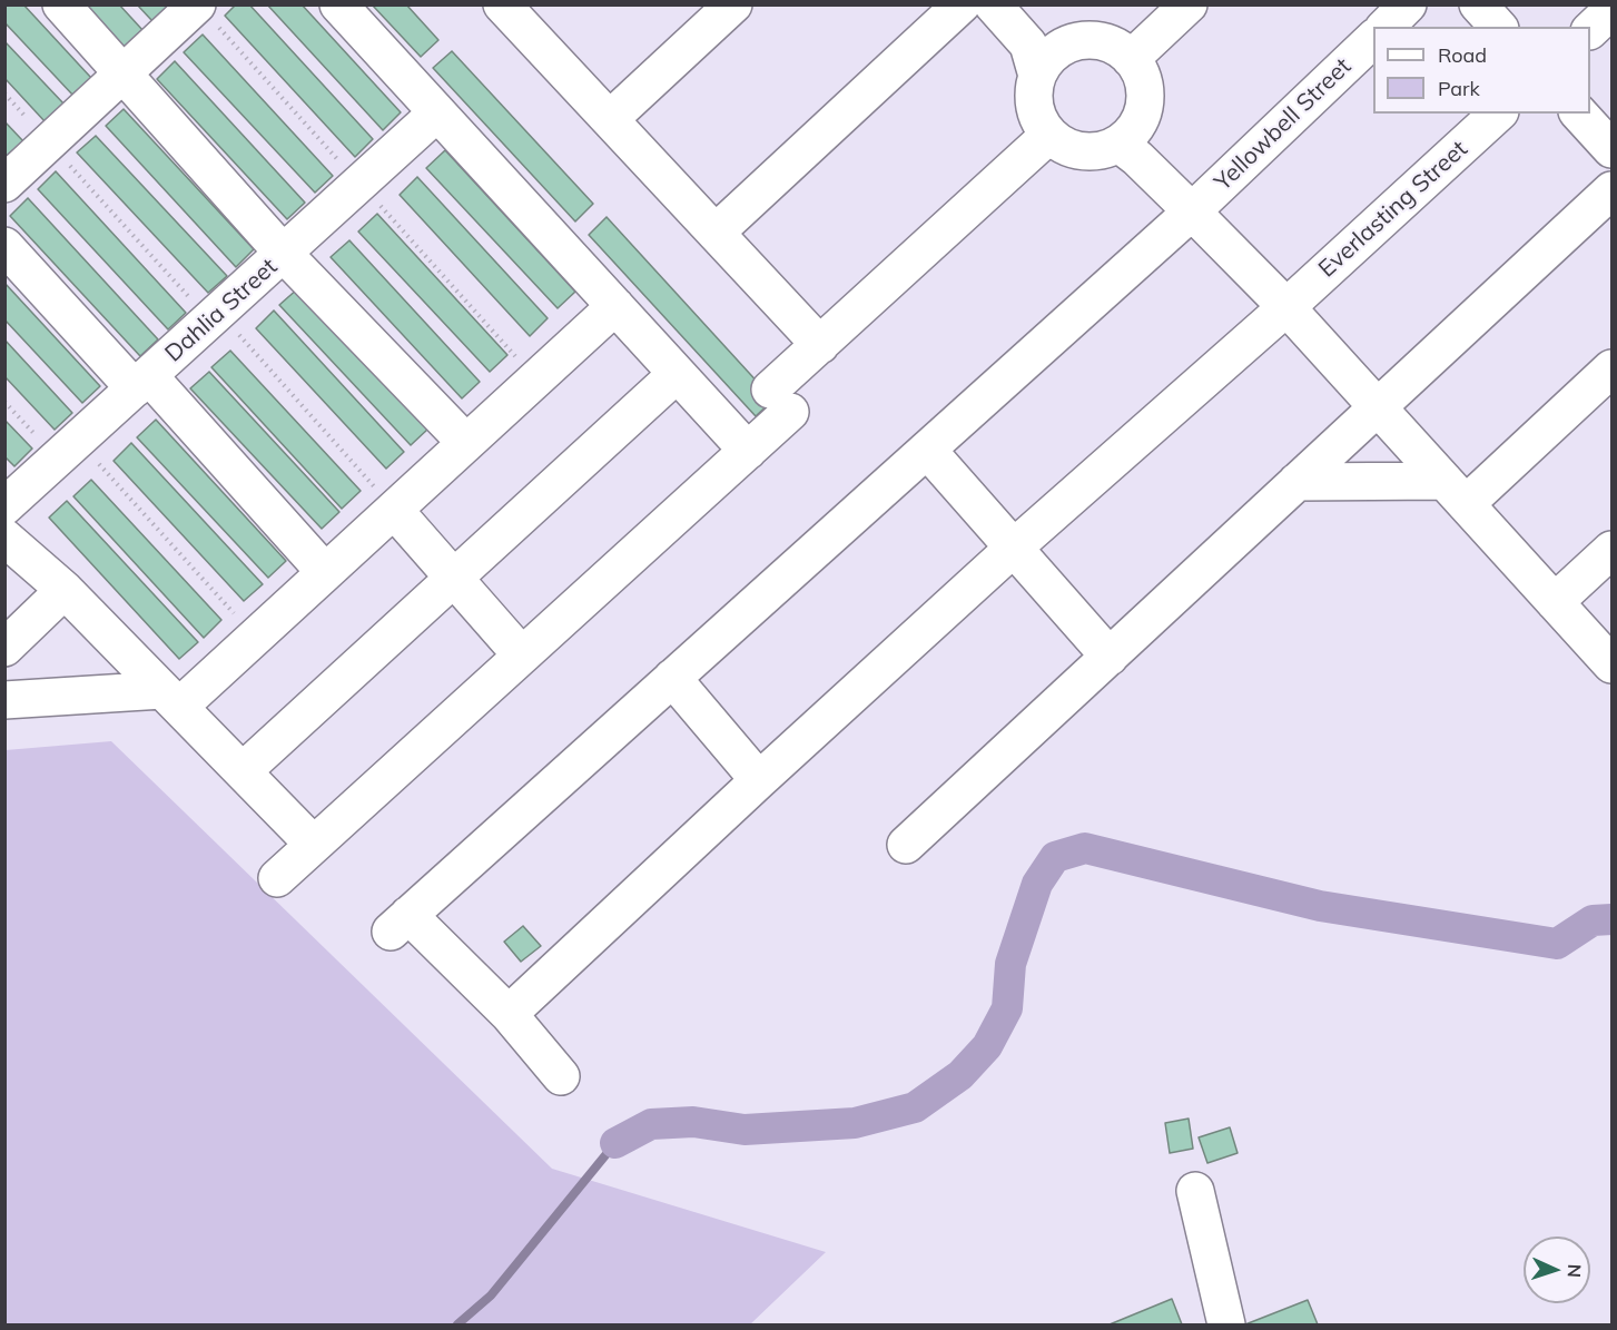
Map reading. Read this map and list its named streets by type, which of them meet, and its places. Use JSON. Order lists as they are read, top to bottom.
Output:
{
  "streets": {
    "street": ["Yellowbell Street", "Everlasting Street", "Dahlia Street"]
  },
  "crossings": [
    ["Yellowbell Street", "Everlasting Street"]
  ],
  "legend": ["Road", "Park"],
  "north": "right"
}
